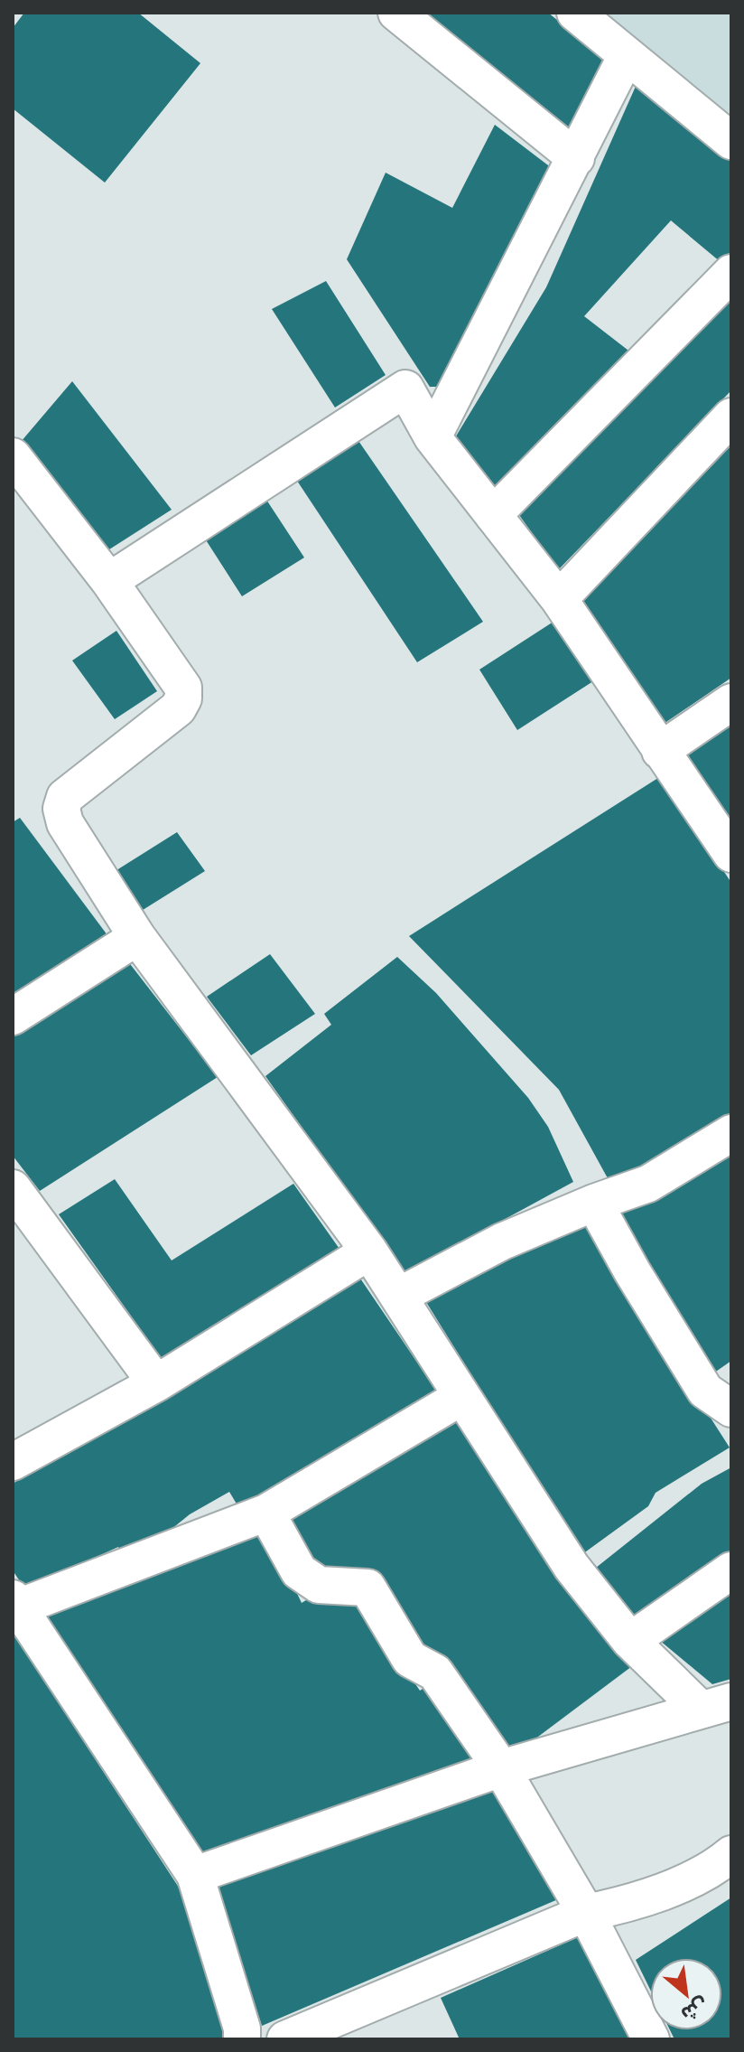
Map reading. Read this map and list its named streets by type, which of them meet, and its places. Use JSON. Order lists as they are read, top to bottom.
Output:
{
  "north": "bottom right"
}
